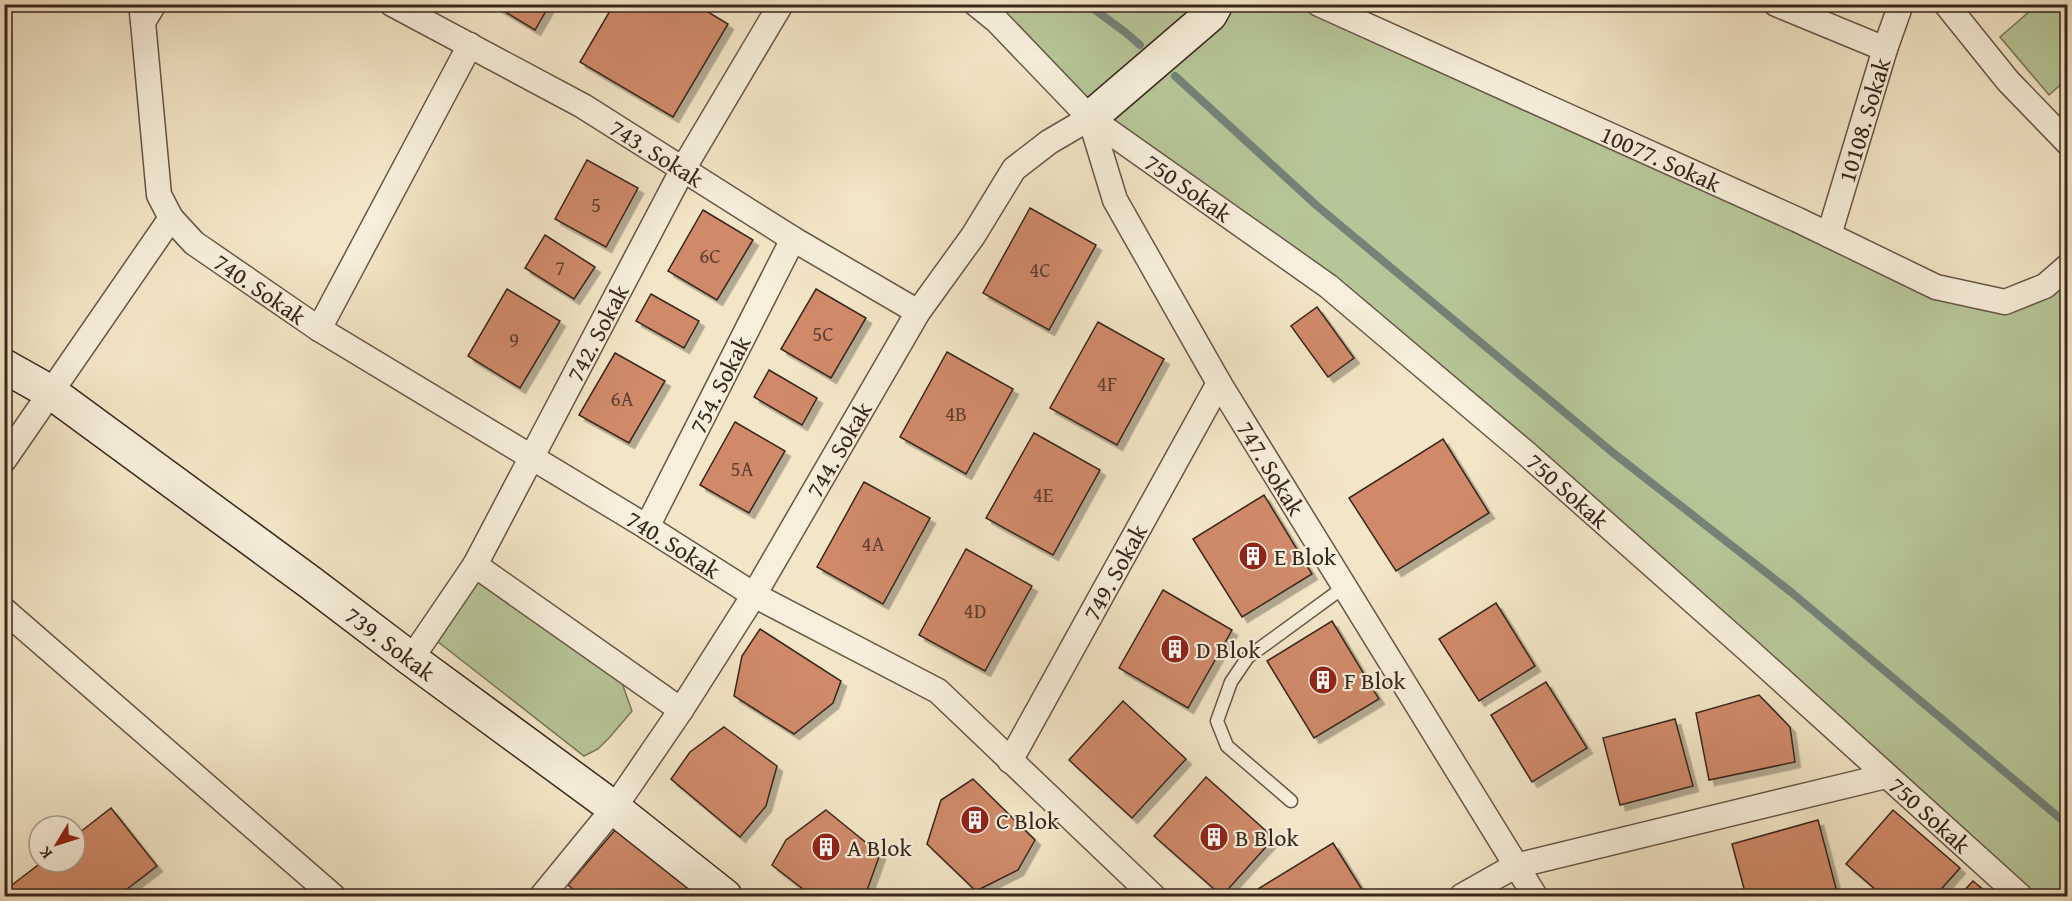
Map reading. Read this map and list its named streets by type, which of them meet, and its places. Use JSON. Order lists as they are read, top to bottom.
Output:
{
  "streets": {
    "street": [
      "10108. Sokak",
      "743. Sokak",
      "10077. Sokak",
      "750 Sokak",
      "740. Sokak",
      "742. Sokak",
      "754. Sokak",
      "744. Sokak",
      "747. Sokak",
      "749. Sokak",
      "739. Sokak"
    ]
  },
  "crossings": [
    ["10108. Sokak", "10077. Sokak"],
    ["743. Sokak", "742. Sokak"],
    ["743. Sokak", "754. Sokak"],
    ["743. Sokak", "744. Sokak"],
    ["750 Sokak", "744. Sokak"],
    ["750 Sokak", "747. Sokak"],
    ["740. Sokak", "742. Sokak"],
    ["740. Sokak", "754. Sokak"],
    ["740. Sokak", "744. Sokak"],
    ["740. Sokak", "749. Sokak"],
    ["742. Sokak", "739. Sokak"],
    ["744. Sokak", "747. Sokak"],
    ["744. Sokak", "739. Sokak"],
    ["747. Sokak", "749. Sokak"]
  ],
  "places": {
    "building": [
      "E Blok",
      "D Blok",
      "F Blok",
      "C Blok",
      "B Blok",
      "A Blok"
    ]
  },
  "house_numbers": [
    "5",
    "6C",
    "7",
    "4C",
    "5C",
    "9",
    "4F",
    "6A",
    "4B",
    "5A",
    "4E",
    "4A",
    "4D"
  ],
  "north": "bottom left"
}
